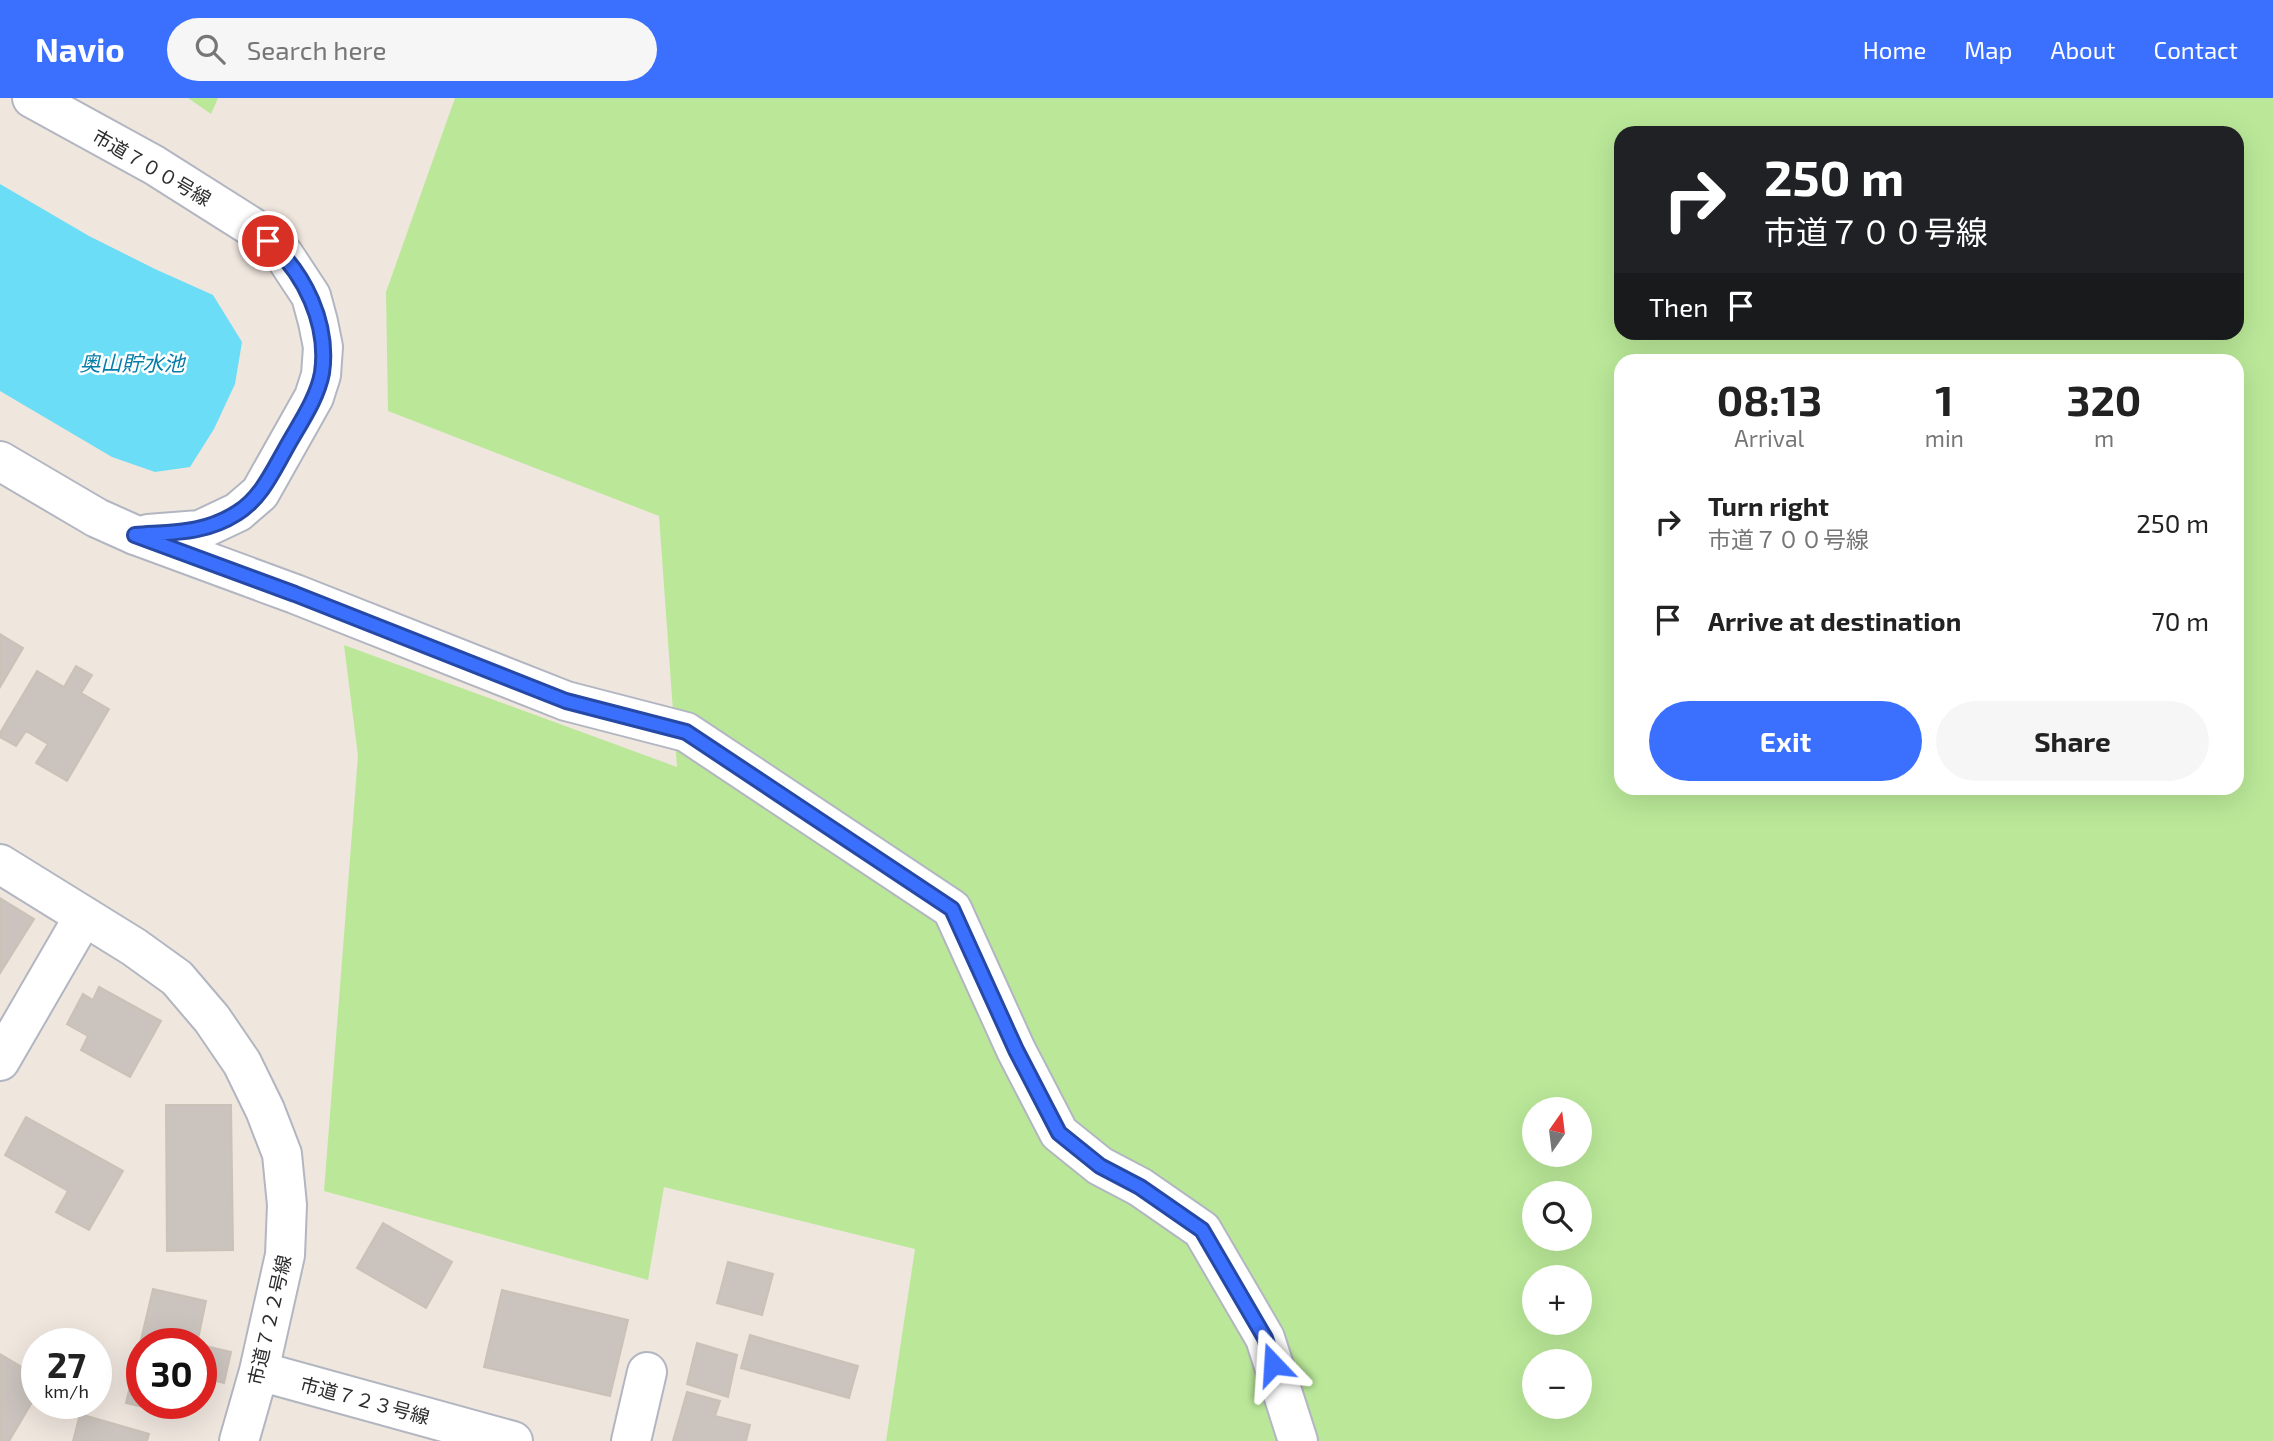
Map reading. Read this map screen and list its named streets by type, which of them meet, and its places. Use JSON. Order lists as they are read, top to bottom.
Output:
{
  "streets": {
    "street": ["市道７００号線", "市道７２２号線", "市道７２３号線"]
  },
  "crossings": [
    ["市道７２２号線", "市道７２３号線"]
  ],
  "water": ["奥山貯水池"],
  "north": "top",
  "page": {
    "header": "Navio",
    "search": "Search here",
    "nav": [
      "Home",
      "Map",
      "About",
      "Contact"
    ],
    "turn": ["250 m", "市道７００号線"],
    "then": "Then",
    "eta": [
      "08:13",
      "Arrival",
      "1",
      "min",
      "320",
      "m"
    ],
    "list": [
      {
        "name": "Turn right",
        "note": "市道７００号線",
        "value": "250 m"
      },
      {
        "name": "Arrive at destination",
        "value": "70 m"
      }
    ],
    "buttons": ["Exit", "Share"],
    "map_buttons": ["+", "−"],
    "speed": "27 km/h",
    "limit": "30"
  }
}
